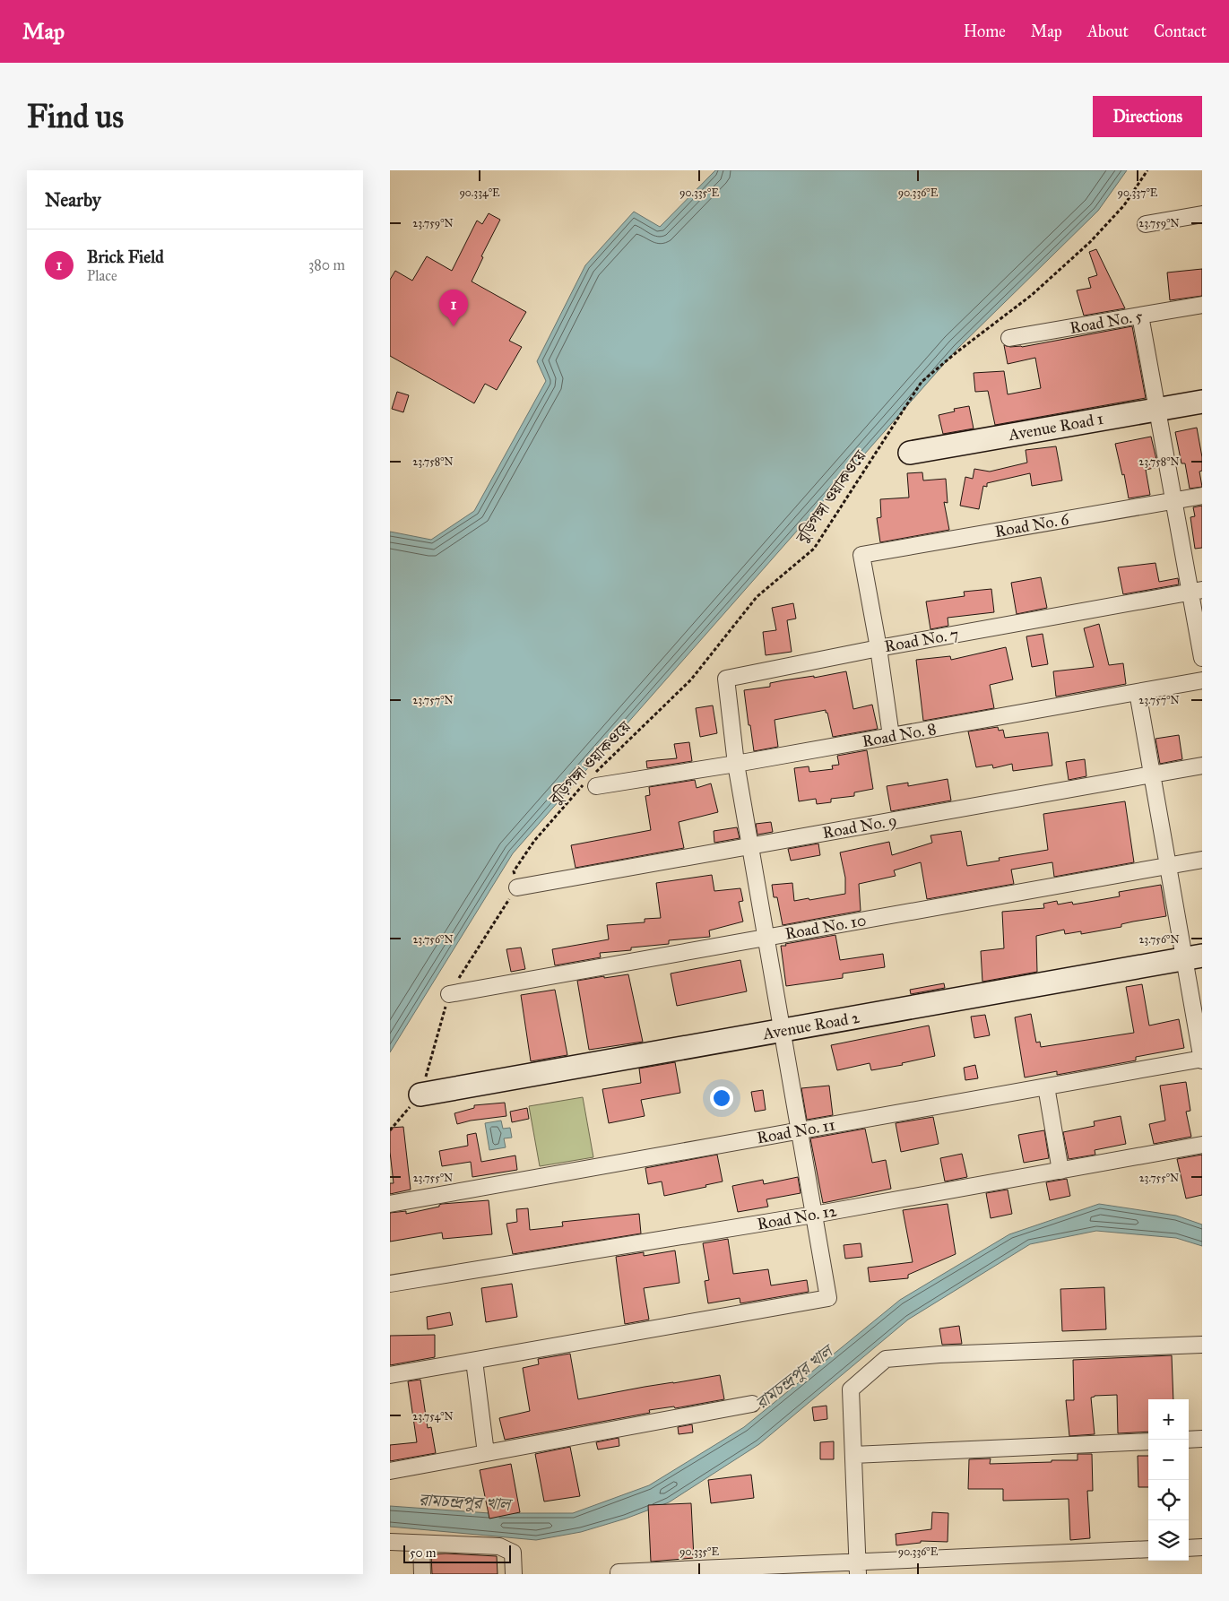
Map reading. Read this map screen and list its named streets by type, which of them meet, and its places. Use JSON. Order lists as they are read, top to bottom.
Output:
{
  "streets": {
    "street": [
      "Road No. 5",
      "Avenue Road 1",
      "Road No. 6",
      "Road No. 7",
      "Road No. 8",
      "Road No. 9",
      "Road No. 10",
      "Avenue Road 2",
      "Road No. 11",
      "Road No. 12"
    ],
    "path": ["বুড়িগঙ্গা ওয়াকওয়ে"]
  },
  "crossings": [
    ["বুড়িগঙ্গা ওয়াকওয়ে", "Road No. 8"],
    ["বুড়িগঙ্গা ওয়াকওয়ে", "Road No. 9"],
    ["Road No. 6", "Road No. 7"],
    ["Road No. 7", "Road No. 8"]
  ],
  "water": ["রামচন্দ্রপুর খাল"],
  "scale_bar": "50 m",
  "page": {
    "header": "Map",
    "nav": [
      "Home",
      "Map",
      "About",
      "Contact"
    ],
    "buttons": "Directions",
    "title": "Find us",
    "heading": "Nearby",
    "list": [
      {
        "mark": "1",
        "name": "Brick Field",
        "note": "Place",
        "value": "380 m"
      }
    ],
    "pins": "1",
    "map_buttons": ["+", "−"],
    "scale": "50 m"
  },
  "coordinates": [
    "90.334°E",
    "90.335°E",
    "90.336°E",
    "90.337°E",
    "23.759°N",
    "23.758°N",
    "23.757°N",
    "23.756°N",
    "23.755°N",
    "23.754°N"
  ]
}
